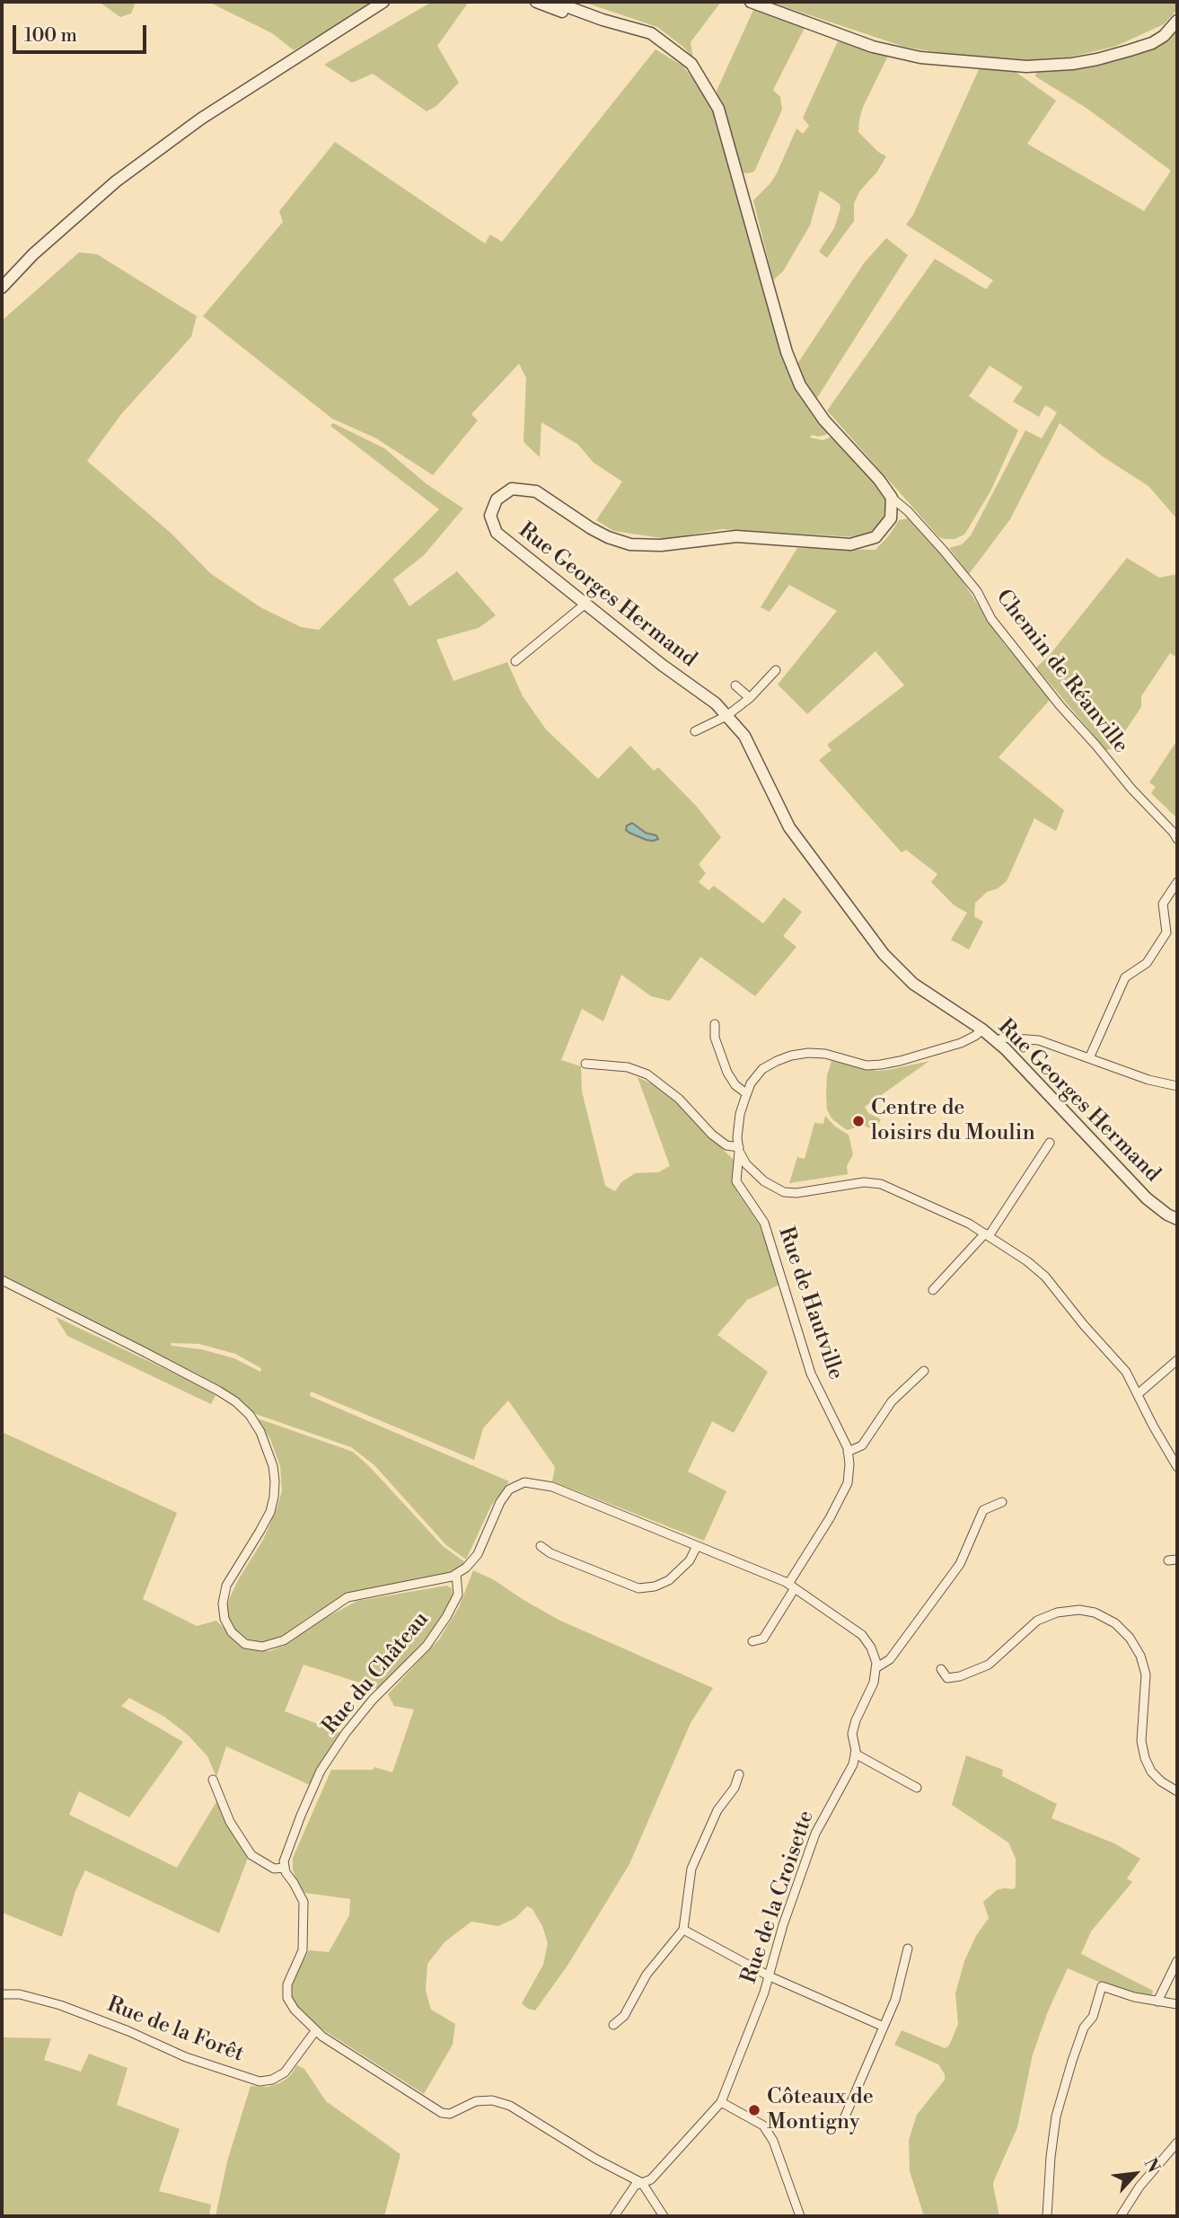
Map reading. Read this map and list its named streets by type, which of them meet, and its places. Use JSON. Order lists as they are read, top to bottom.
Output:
{
  "streets": {
    "street": [
      "Rue Georges Hermand",
      "Chemin de Réanville",
      "Rue de Hautville",
      "Rue du Château",
      "Rue de la Croisette",
      "Rue de la Forêt"
    ]
  },
  "crossings": [
    ["Rue Georges Hermand", "Chemin de Réanville"],
    ["Rue Georges Hermand", "Rue de Hautville"]
  ],
  "places": ["Centre de loisirs du Moulin", "Côteaux de Montigny"],
  "scale_bar": "100 m",
  "north": "top right"
}
